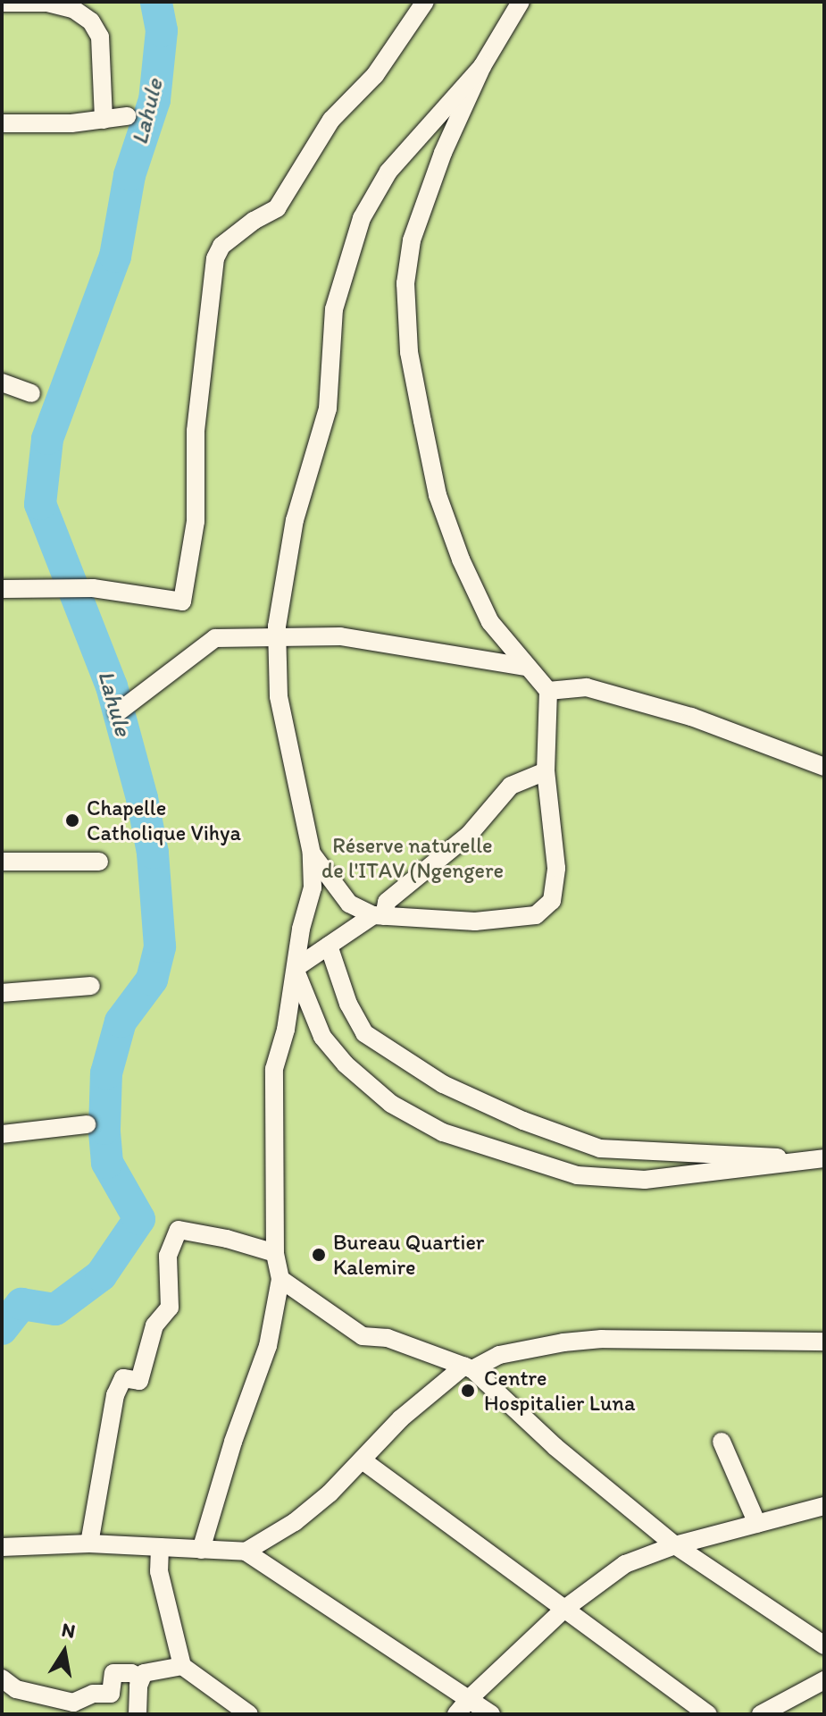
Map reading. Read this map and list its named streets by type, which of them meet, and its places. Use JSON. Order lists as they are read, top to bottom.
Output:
{
  "water": ["Lahule"],
  "parks": ["Réserve naturelle de l'ITAV (Ngengere"],
  "places": ["Chapelle Catholique Vihya", "Bureau Quartier Kalemire", "Centre Hospitalier Luna"],
  "north": "top"
}
